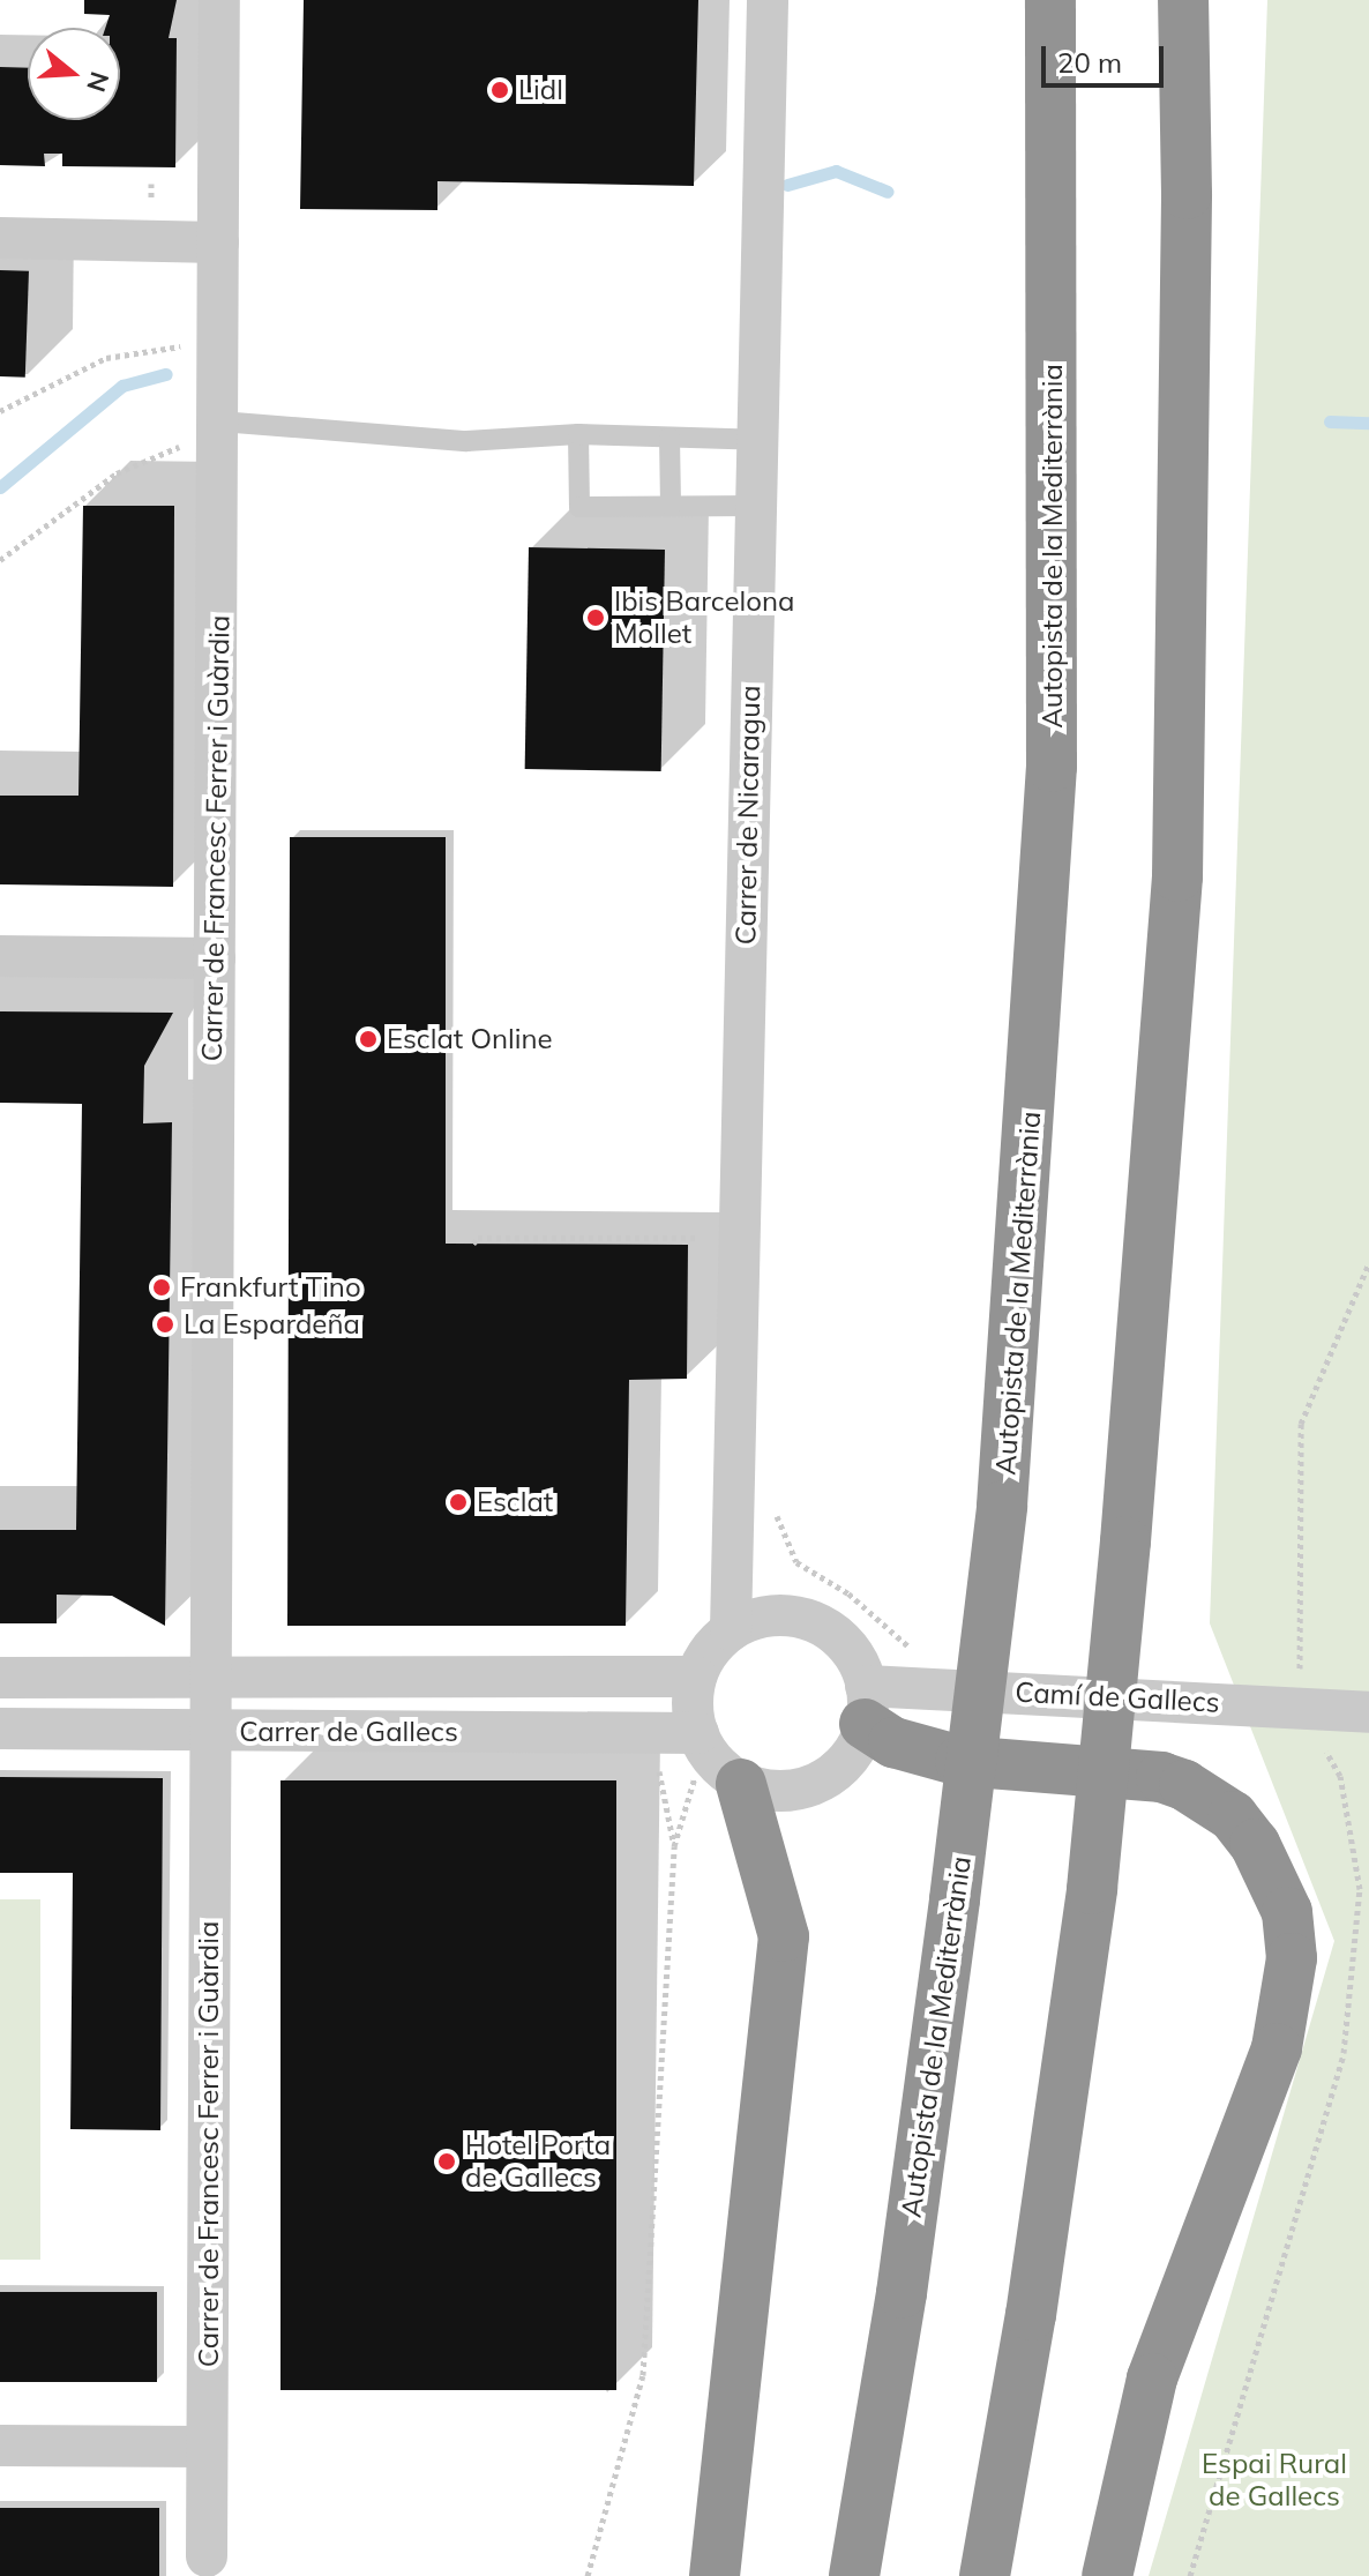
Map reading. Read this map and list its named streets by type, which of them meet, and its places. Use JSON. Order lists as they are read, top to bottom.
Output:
{
  "streets": {
    "highway": ["Autopista de la Mediterrània"],
    "street": [
      "Carrer de Nicaragua",
      "Carrer de Francesc Ferrer i Guàrdia",
      "Camí de Gallecs",
      "Carrer de Gallecs"
    ]
  },
  "crossings": [
    ["Carrer de Nicaragua", "Camí de Gallecs"],
    ["Carrer de Nicaragua", "Carrer de Gallecs"],
    ["Carrer de Francesc Ferrer i Guàrdia", "Carrer de Gallecs"],
    ["Camí de Gallecs", "Carrer de Gallecs"]
  ],
  "parks": ["Espai Rural de Gallecs"],
  "places": [
    "Lidl",
    "Ibis Barcelona Mollet",
    "Esclat Online",
    "Frankfurt Tino",
    "La Espardeña",
    "Esclat",
    "Hotel Porta de Gallecs"
  ],
  "scale_bar": "20 m",
  "north": "right"
}
